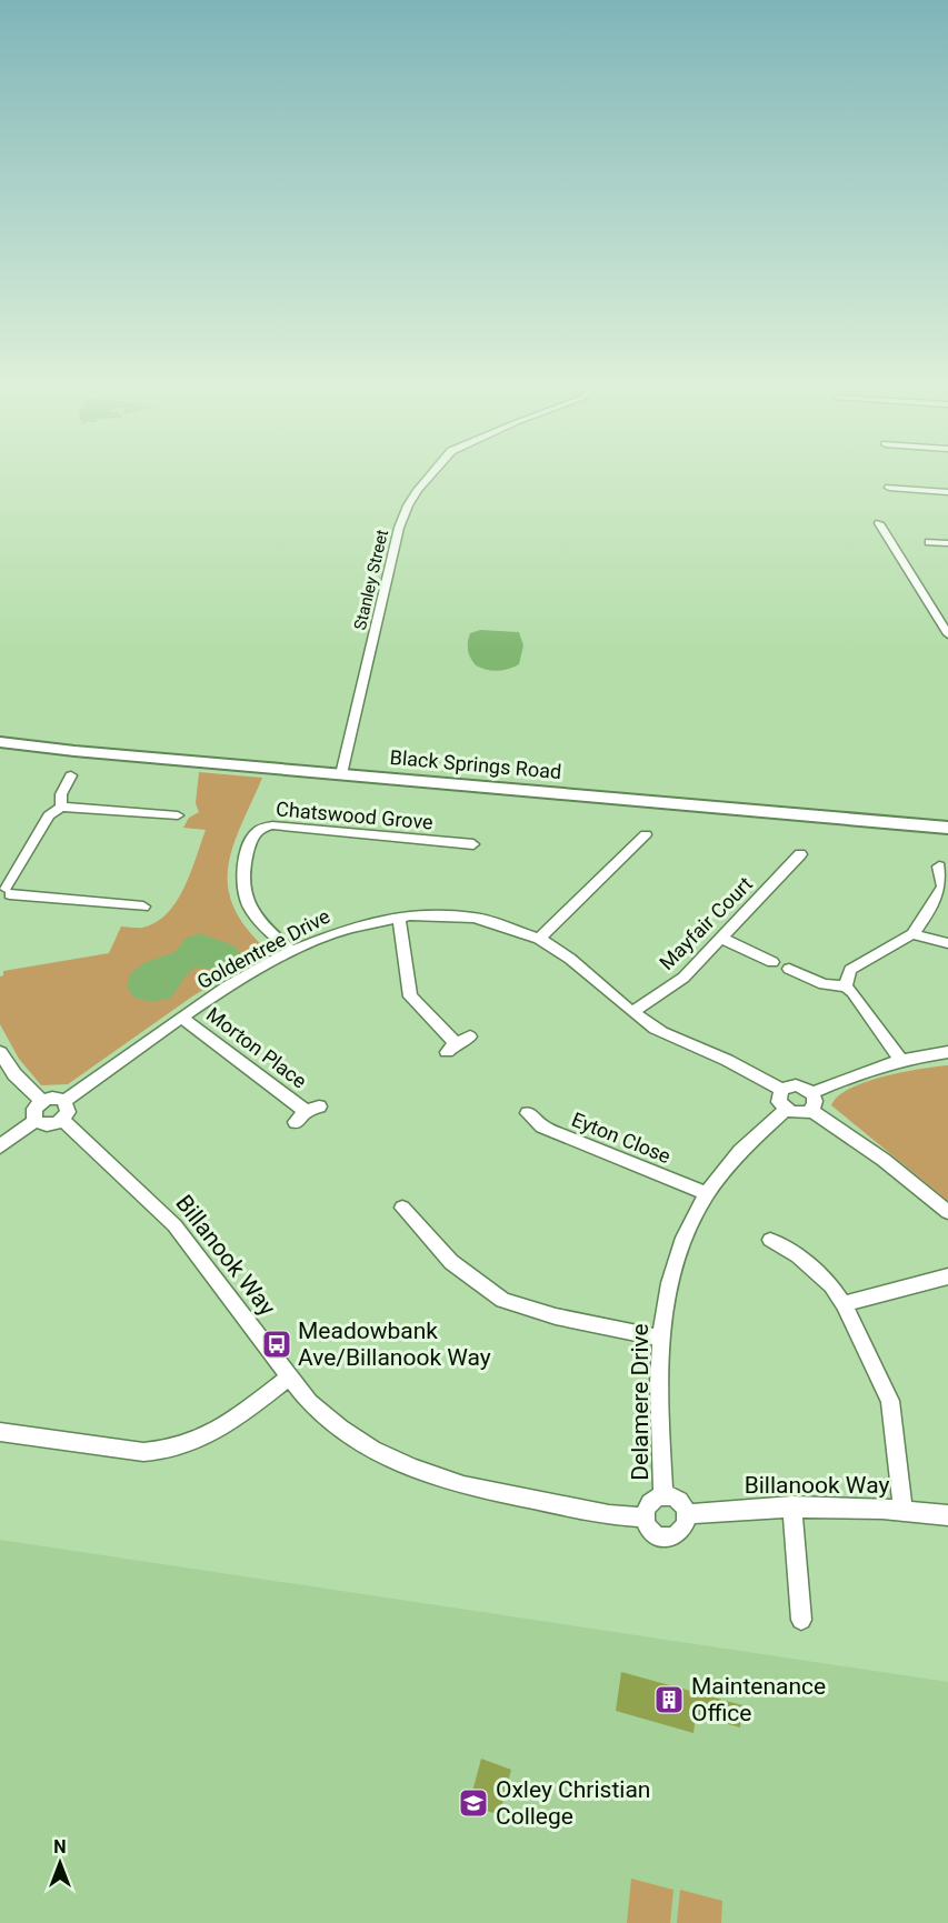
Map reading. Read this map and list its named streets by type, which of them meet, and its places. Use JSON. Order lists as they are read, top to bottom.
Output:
{
  "streets": {
    "main road": ["Black Springs Road"],
    "street": [
      "Stanley Street",
      "Chatswood Grove",
      "Mayfair Court",
      "Goldentree Drive",
      "Morton Place",
      "Eyton Close",
      "Billanook Way",
      "Delamere Drive"
    ]
  },
  "crossings": [
    ["Stanley Street", "Black Springs Road"],
    ["Chatswood Grove", "Goldentree Drive"],
    ["Mayfair Court", "Goldentree Drive"],
    ["Goldentree Drive", "Morton Place"],
    ["Goldentree Drive", "Billanook Way"],
    ["Goldentree Drive", "Delamere Drive"],
    ["Eyton Close", "Delamere Drive"],
    ["Billanook Way", "Delamere Drive"]
  ],
  "places": {
    "bus stop": ["Meadowbank Ave/Billanook Way"],
    "building": ["Maintenance Office"],
    "school or university": ["Oxley Christian College"]
  },
  "north": "top"
}
